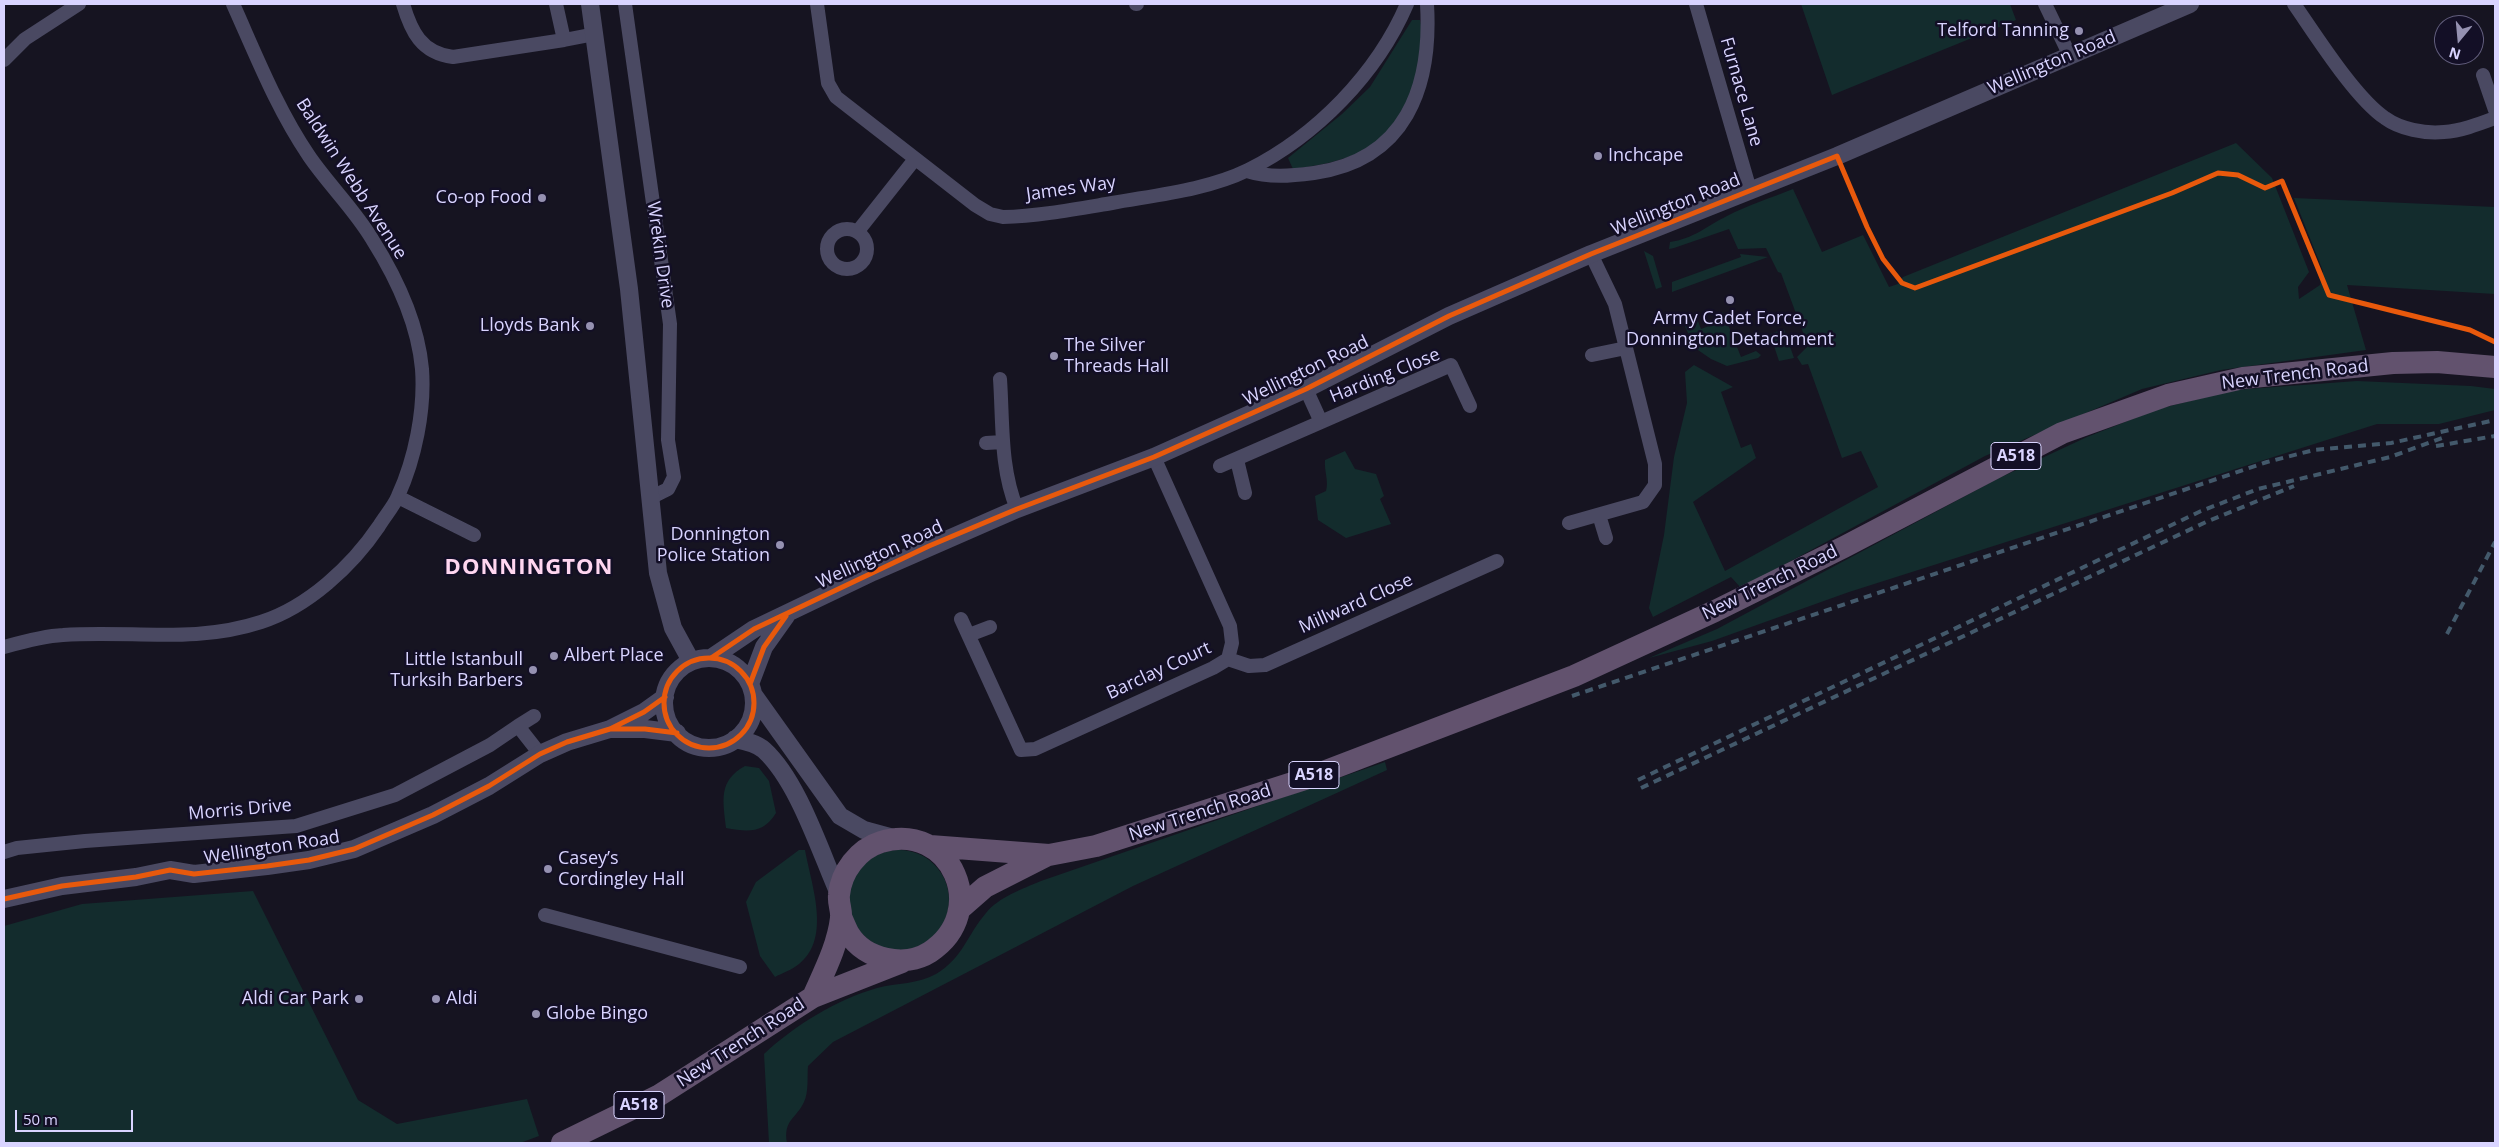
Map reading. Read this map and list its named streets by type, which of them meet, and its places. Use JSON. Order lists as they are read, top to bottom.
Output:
{
  "streets": {
    "highway": ["New Trench Road", "A518"],
    "street": [
      "Wellington Road",
      "Furnace Lane",
      "Baldwin Webb Avenue",
      "James Way",
      "Wrekin Drive",
      "Harding Close",
      "Millward Close",
      "Barclay Court",
      "Morris Drive"
    ]
  },
  "crossings": [
    ["Wellington Road", "Furnace Lane"],
    ["Wellington Road", "Wrekin Drive"],
    ["Wellington Road", "Harding Close"],
    ["Wellington Road", "Barclay Court"],
    ["Millward Close", "Barclay Court"]
  ],
  "districts": ["DONNINGTON"],
  "places": [
    "Telford Tanning",
    "Inchcape",
    "Co-op Food",
    "Army Cadet Force, Donnington Detachment",
    "Lloyds Bank",
    "The Silver Threads Hall",
    "Donnington Police Station",
    "Albert Place",
    "Little Istanbull Turksih Barbers",
    "Casey’s Cordingley Hall",
    "Aldi Car Park",
    "Aldi",
    "Globe Bingo"
  ],
  "scale_bar": "50 m",
  "north": "bottom"
}
